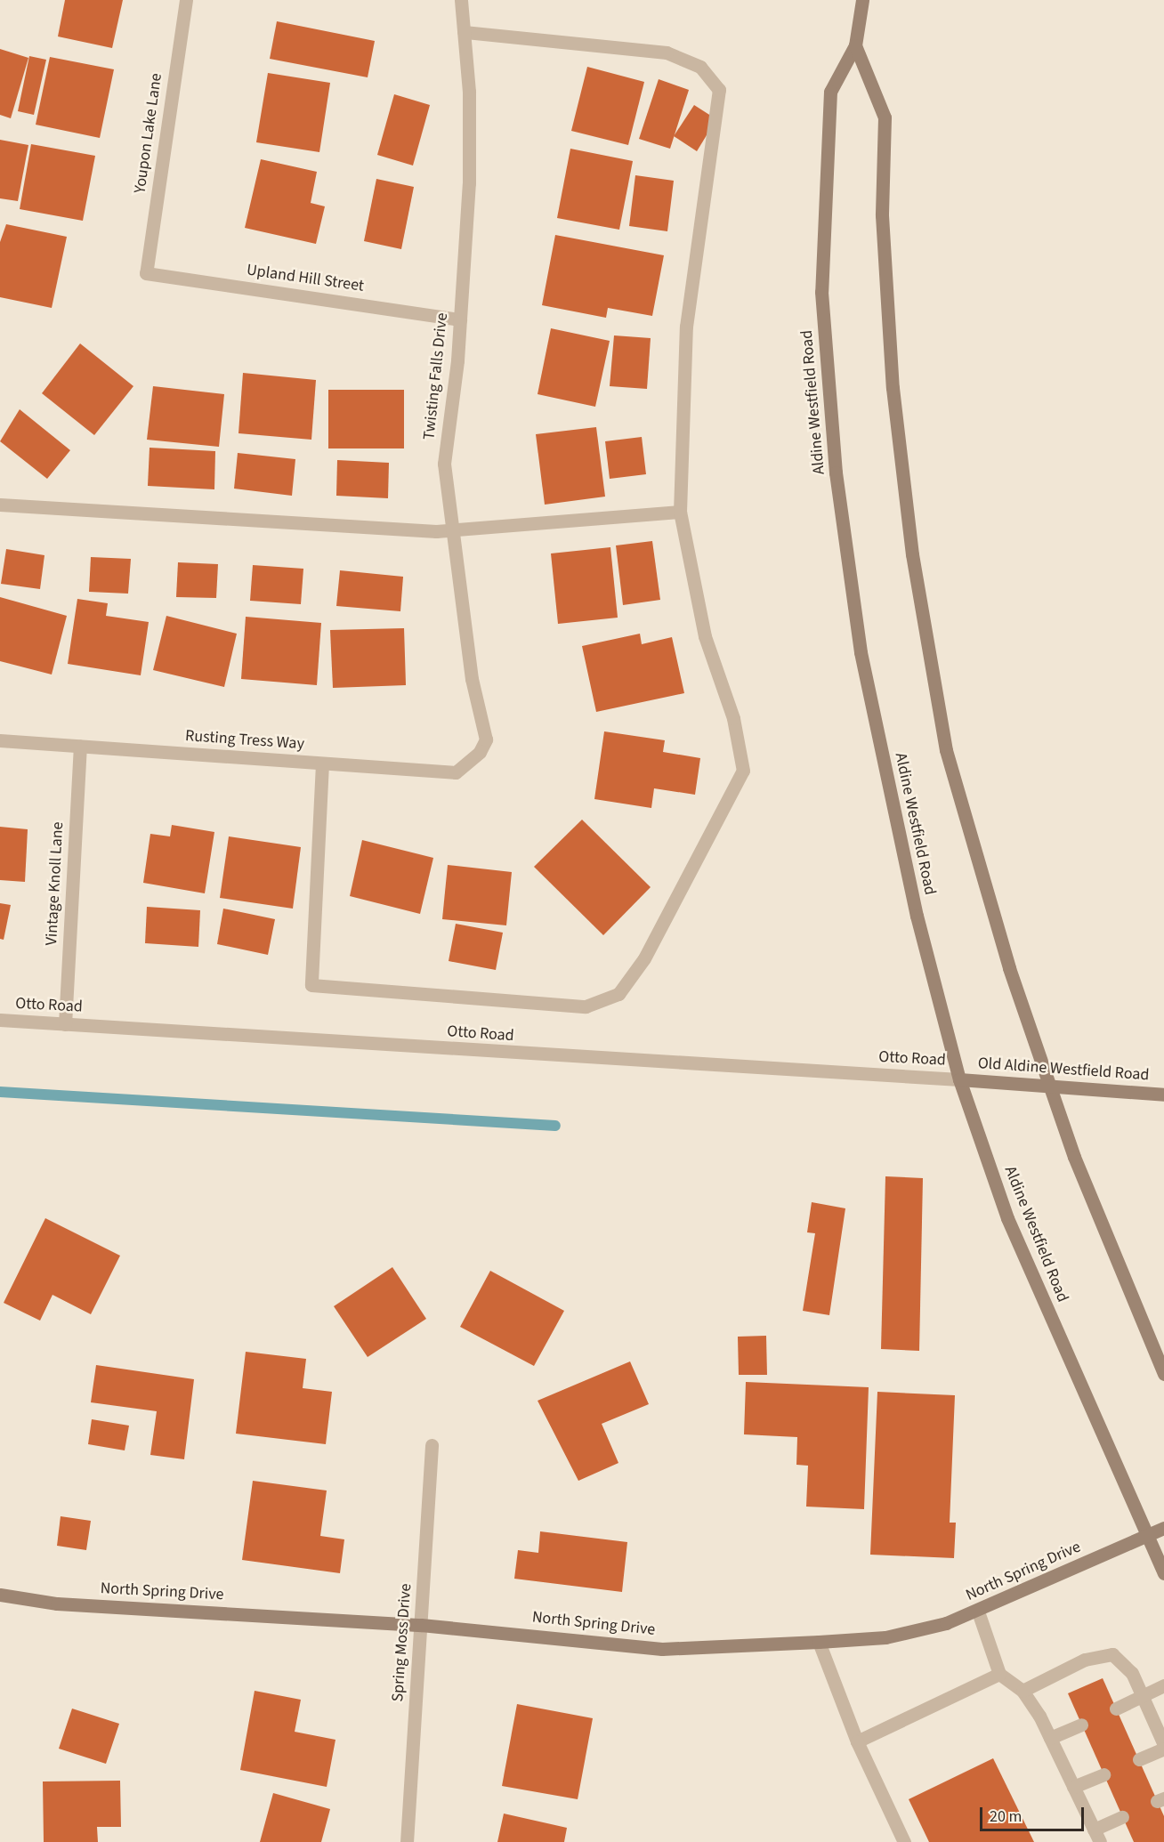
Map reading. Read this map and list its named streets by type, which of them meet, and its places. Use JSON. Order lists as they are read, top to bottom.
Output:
{
  "streets": {
    "main road": ["Aldine Westfield Road", "Old Aldine Westfield Road", "North Spring Drive"],
    "street": [
      "Youpon Lake Lane",
      "Upland Hill Street",
      "Twisting Falls Drive",
      "Rusting Tress Way",
      "Vintage Knoll Lane",
      "Otto Road",
      "Spring Moss Drive"
    ]
  },
  "crossings": [
    ["Youpon Lake Lane", "Upland Hill Street"],
    ["Upland Hill Street", "Twisting Falls Drive"],
    ["Twisting Falls Drive", "Rusting Tress Way"],
    ["Aldine Westfield Road", "Otto Road"],
    ["Aldine Westfield Road", "Old Aldine Westfield Road"],
    ["Aldine Westfield Road", "North Spring Drive"],
    ["Rusting Tress Way", "Vintage Knoll Lane"],
    ["Vintage Knoll Lane", "Otto Road"],
    ["Otto Road", "Old Aldine Westfield Road"],
    ["North Spring Drive", "Spring Moss Drive"]
  ],
  "scale_bar": "20 m"
}
